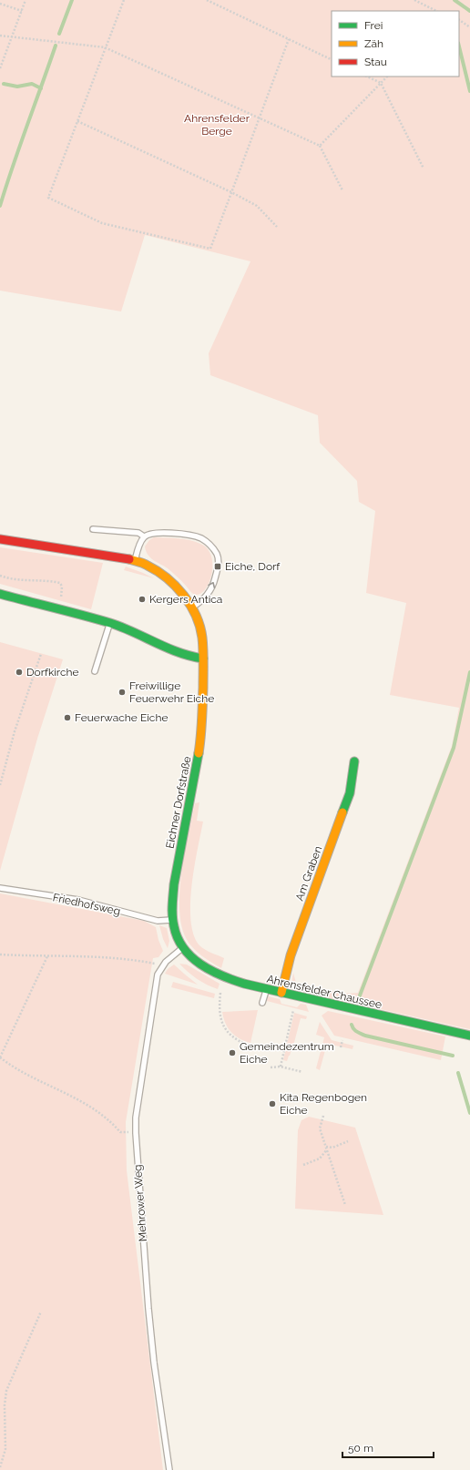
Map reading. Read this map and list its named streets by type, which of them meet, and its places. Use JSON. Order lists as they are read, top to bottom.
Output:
{
  "streets": {
    "main road": ["Eichner Dorfstraße", "Am Graben", "Ahrensfelder Chaussee"],
    "lane": ["Friedhofsweg", "Mehrower Weg"]
  },
  "crossings": [
    ["Eichner Dorfstraße", "Friedhofsweg"],
    ["Eichner Dorfstraße", "Ahrensfelder Chaussee"],
    ["Eichner Dorfstraße", "Mehrower Weg"],
    ["Am Graben", "Ahrensfelder Chaussee"],
    ["Ahrensfelder Chaussee", "Mehrower Weg"]
  ],
  "parks": ["Ahrensfelder Berge"],
  "places": {
    "transit": ["Eiche, Dorf"],
    "other": [
      "Kergers Antica",
      "Dorfkirche",
      "Freiwillige Feuerwehr Eiche",
      "Feuerwache Eiche",
      "Gemeindezentrum Eiche",
      "Kita Regenbogen Eiche"
    ]
  },
  "legend": ["Frei", "Zäh", "Stau"],
  "scale_bar": "50 m"
}
